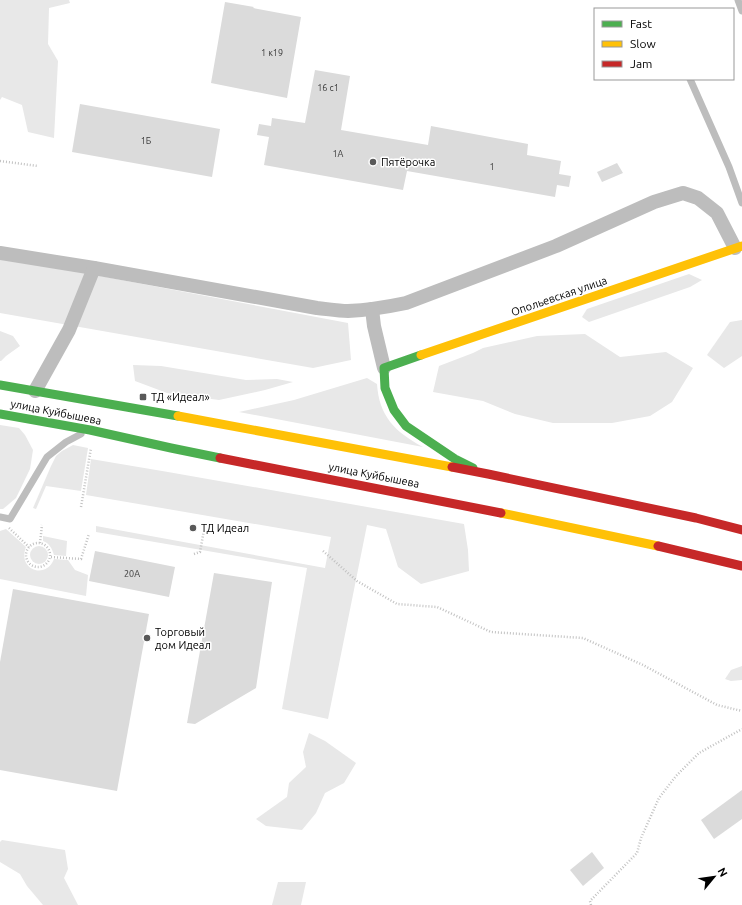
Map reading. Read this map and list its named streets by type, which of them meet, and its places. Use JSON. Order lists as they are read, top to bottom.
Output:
{
  "streets": {
    "main road": ["Опольевская улица", "улица Куйбышева"]
  },
  "places": {
    "other": ["Пятёрочка", "ТД Идеал", "Торговый дом Идеал"],
    "transit": ["ТД «Идеал»"]
  },
  "house_numbers": [
    "1 к19",
    "16 с1",
    "1Б",
    "1А",
    "1",
    "20А"
  ],
  "legend": ["Fast", "Slow", "Jam"],
  "north": "top right"
}
